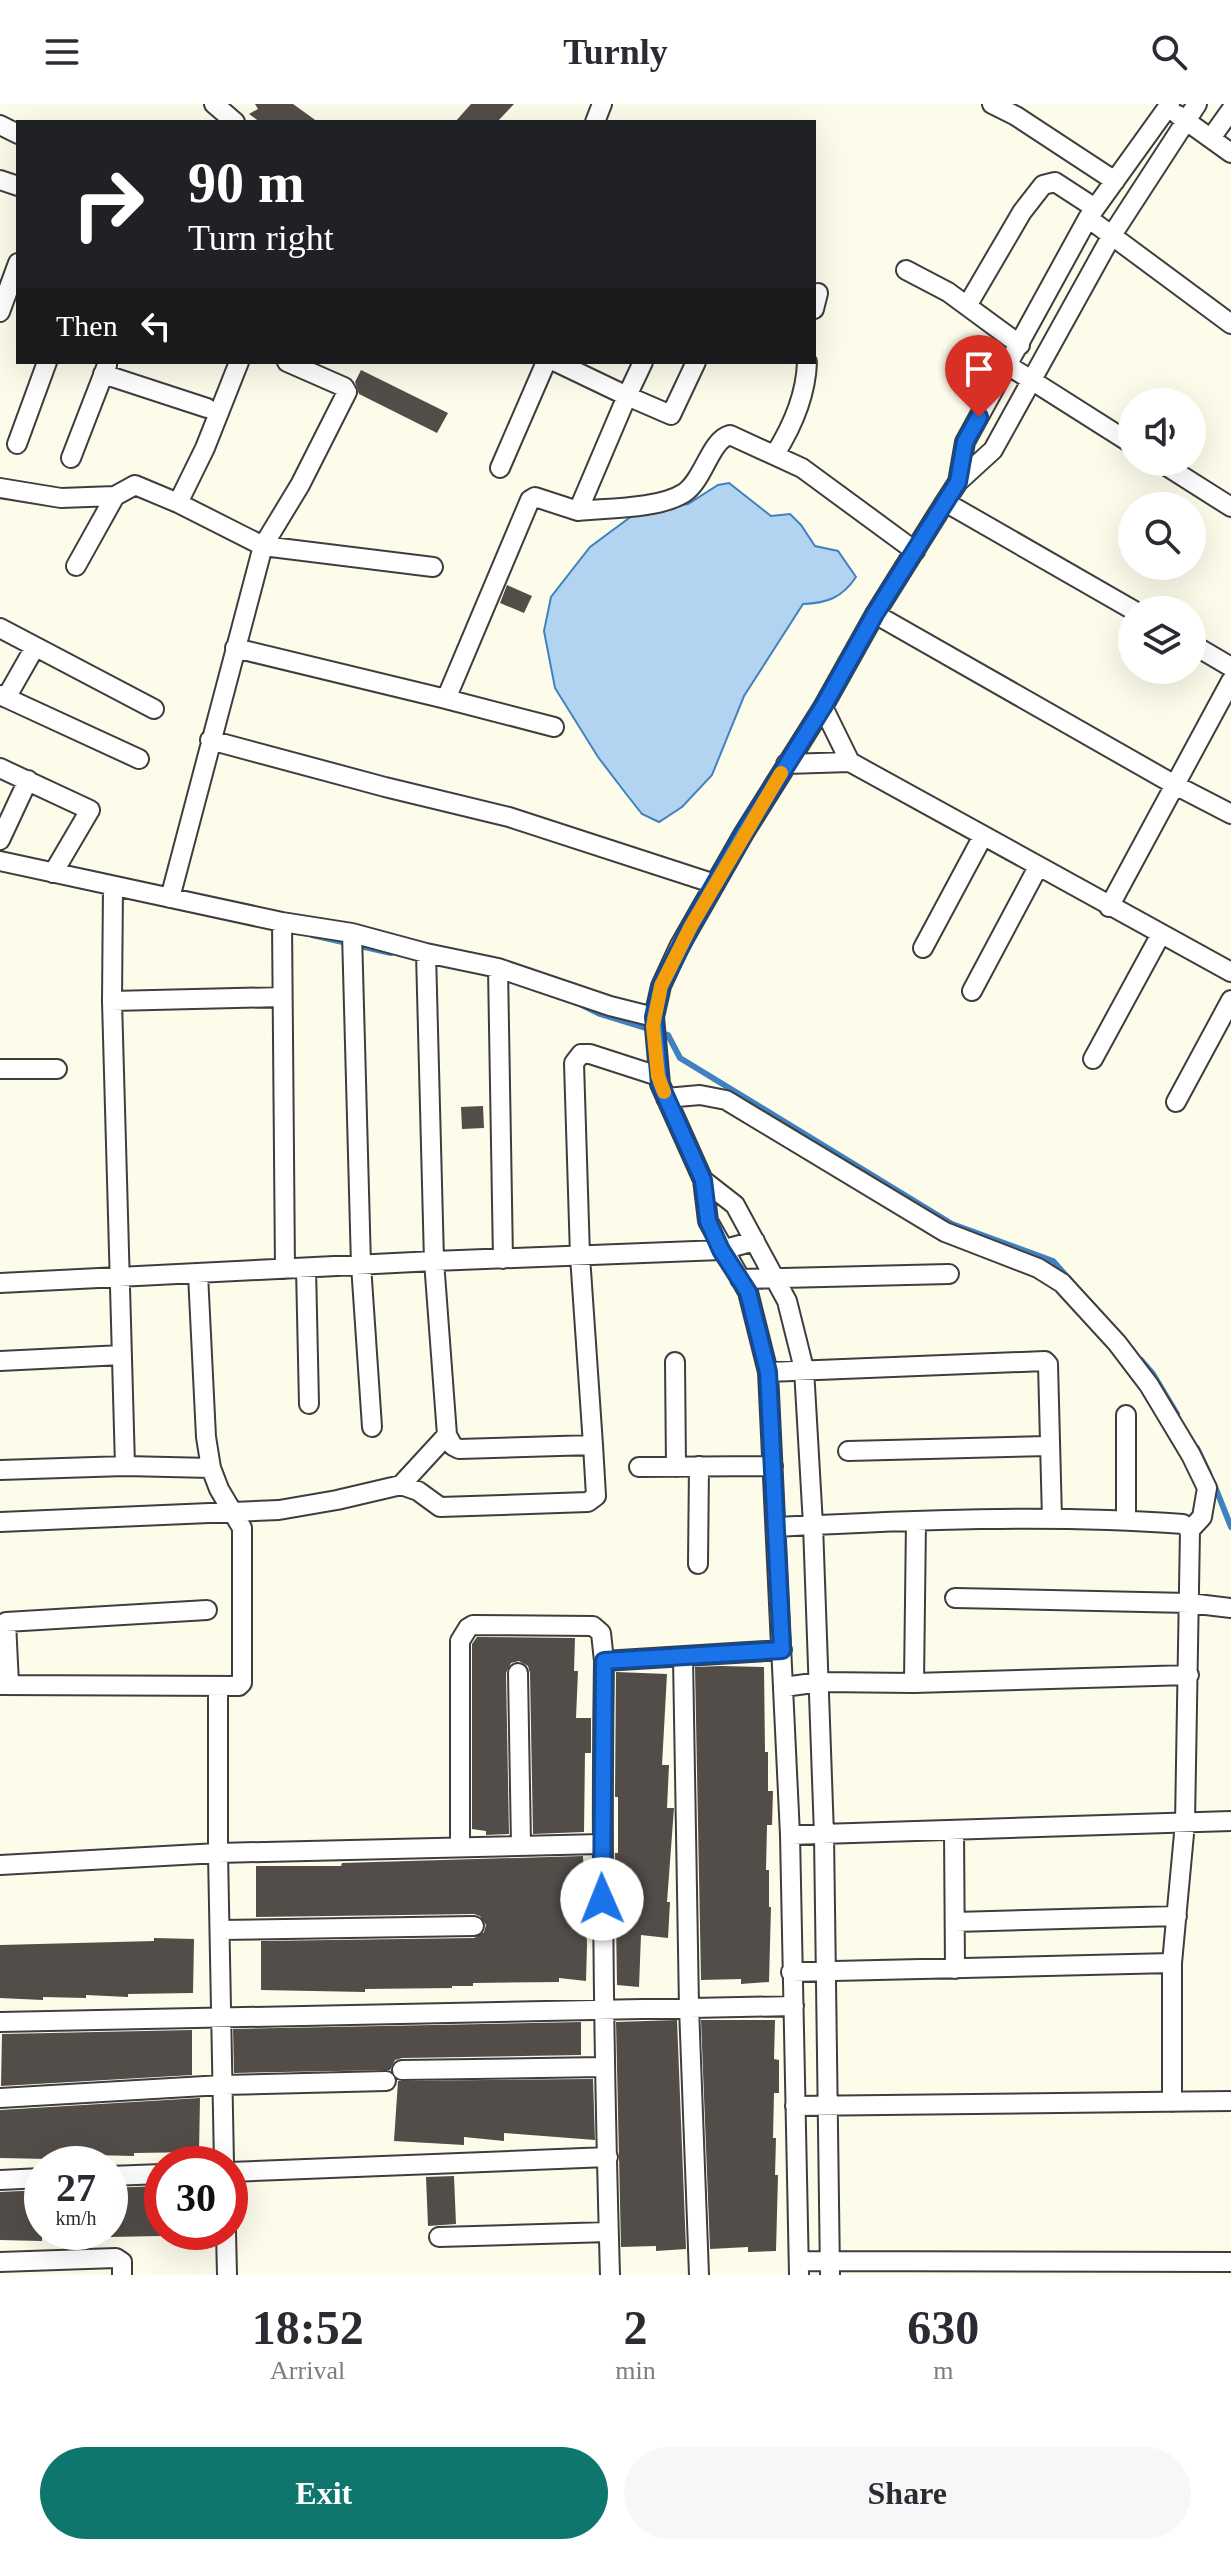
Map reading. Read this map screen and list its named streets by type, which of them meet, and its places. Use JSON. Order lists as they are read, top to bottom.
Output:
{
  "page": {
    "header": "Turnly",
    "turn": ["90 m", "Turn right"],
    "then": "Then",
    "speed": "27 km/h",
    "limit": "30",
    "eta": [
      "18:52",
      "Arrival",
      "2",
      "min",
      "630",
      "m"
    ],
    "buttons": ["Exit", "Share"]
  }
}
